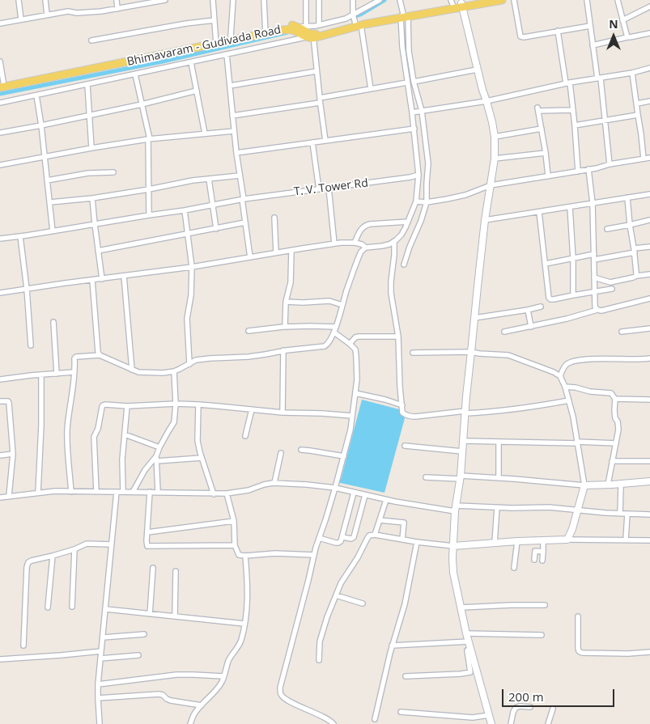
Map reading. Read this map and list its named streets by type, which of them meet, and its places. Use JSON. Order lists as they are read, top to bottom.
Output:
{
  "streets": {
    "main road": ["Bhimavaram - Gudivada Road"],
    "street": ["T. V. Tower Rd"]
  },
  "scale_bar": "200 m",
  "north": "top"
}
